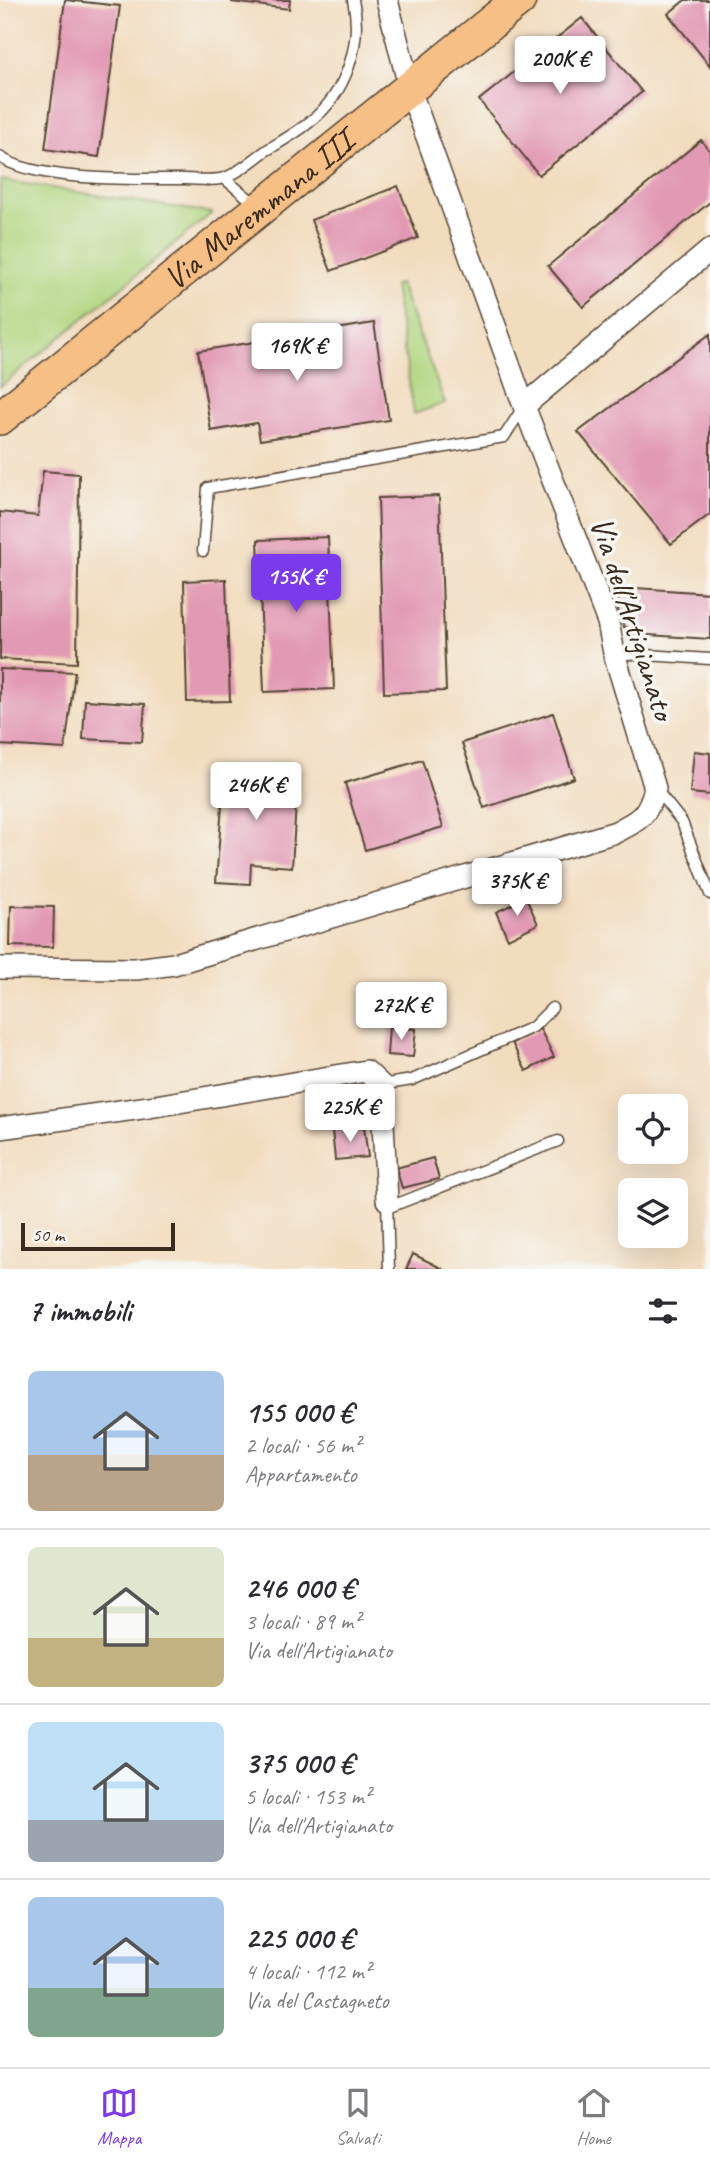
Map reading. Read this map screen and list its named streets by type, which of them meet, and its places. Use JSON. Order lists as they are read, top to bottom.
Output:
{
  "streets": {
    "main road": ["Via Maremmana III"],
    "street": ["Via dell'Artigianato"]
  },
  "crossings": [
    ["Via Maremmana III", "Via dell'Artigianato"]
  ],
  "scale_bar": "50 m",
  "page": {
    "price": [
      "200K €",
      "169K €",
      "155K €",
      "246K €",
      "375K €",
      "272K €",
      "225K €"
    ],
    "scale": "50 m",
    "heading": "7 immobili",
    "list": [
      {
        "name": "155 000 €",
        "note": "2 locali · 56 m² · Appartamento"
      },
      {
        "name": "246 000 €",
        "note": "3 locali · 89 m² · Via dell'Artigianato"
      },
      {
        "name": "375 000 €",
        "note": "5 locali · 153 m² · Via dell'Artigianato"
      },
      {
        "name": "225 000 €",
        "note": "4 locali · 112 m² · Via del Castagneto"
      }
    ],
    "tabs": ["Mappa", "Salvati", "Home"]
  }
}
